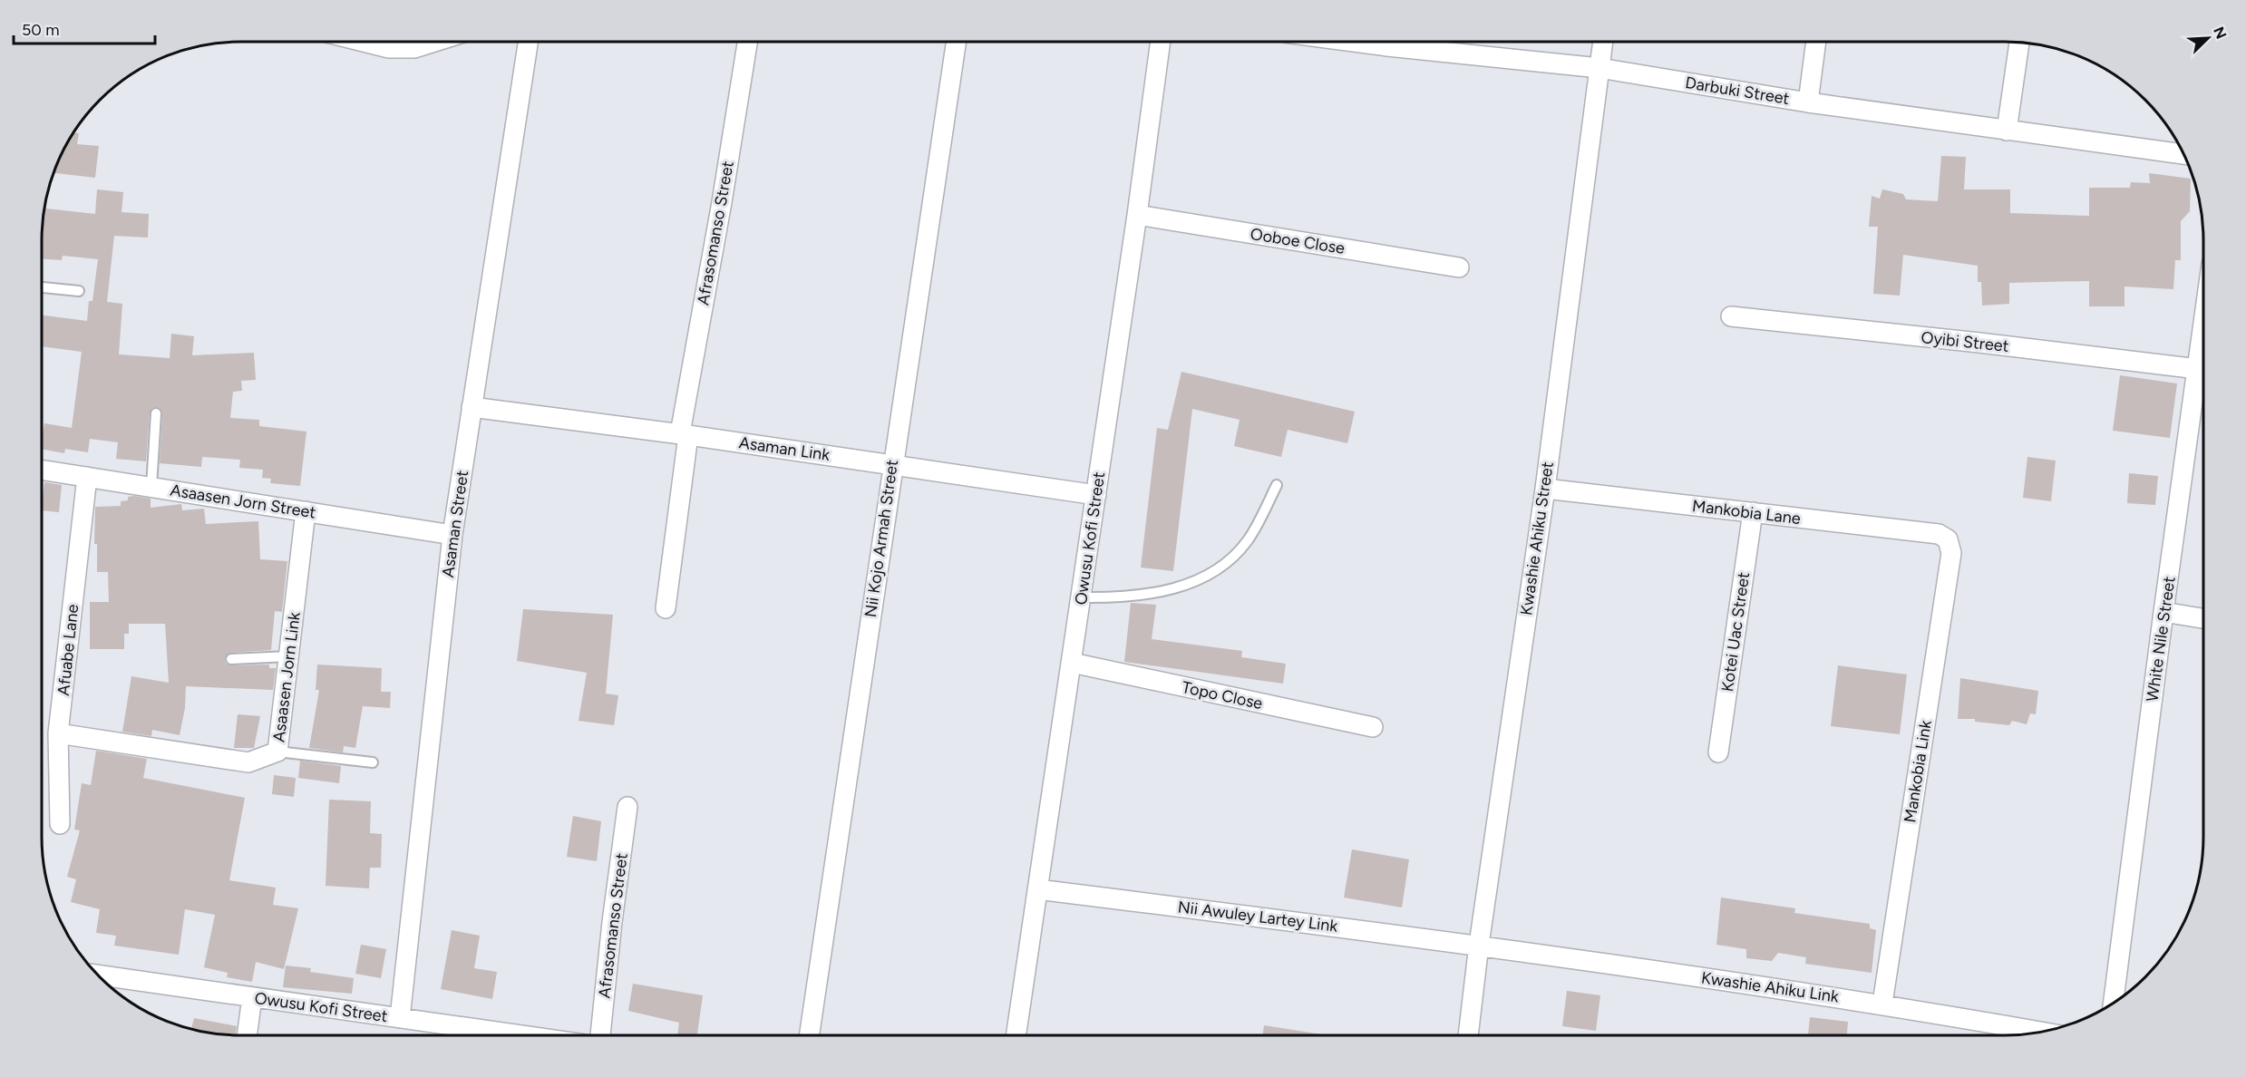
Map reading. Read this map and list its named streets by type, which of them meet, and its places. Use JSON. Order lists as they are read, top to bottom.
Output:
{
  "streets": {
    "street": [
      "Darbuki Street",
      "Afrasomanso Street",
      "Ooboe Close",
      "Oyibi Street",
      "Asaman Link",
      "Asaasen Jorn Street",
      "Mankobia Lane",
      "Asaman Street",
      "Nii Kojo Armah Street",
      "Owusu Kofi Street",
      "Kwashie Ahiku Street",
      "Kotei Uac Street",
      "White Nile Street",
      "Afuabe Lane",
      "Asaasen Jorn Link",
      "Topo Close",
      "Mankobia Link",
      "Nii Awuley Lartey Link",
      "Kwashie Ahiku Link"
    ]
  },
  "crossings": [
    ["Darbuki Street", "Kwashie Ahiku Street"],
    ["Afrasomanso Street", "Asaman Link"],
    ["Ooboe Close", "Owusu Kofi Street"],
    ["Oyibi Street", "White Nile Street"],
    ["Asaman Link", "Asaman Street"],
    ["Asaman Link", "Nii Kojo Armah Street"],
    ["Asaman Link", "Owusu Kofi Street"],
    ["Asaasen Jorn Street", "Asaman Street"],
    ["Asaasen Jorn Street", "Afuabe Lane"],
    ["Asaasen Jorn Street", "Asaasen Jorn Link"],
    ["Mankobia Lane", "Kwashie Ahiku Street"],
    ["Mankobia Lane", "Kotei Uac Street"],
    ["Mankobia Lane", "Mankobia Link"],
    ["Asaman Street", "Owusu Kofi Street"],
    ["Owusu Kofi Street", "Topo Close"],
    ["Owusu Kofi Street", "Nii Awuley Lartey Link"],
    ["Kwashie Ahiku Street", "Nii Awuley Lartey Link"],
    ["Kwashie Ahiku Street", "Kwashie Ahiku Link"],
    ["Afuabe Lane", "Asaasen Jorn Link"],
    ["Mankobia Link", "Kwashie Ahiku Link"],
    ["Nii Awuley Lartey Link", "Kwashie Ahiku Link"]
  ],
  "scale_bar": "50 m",
  "north": "top right"
}
